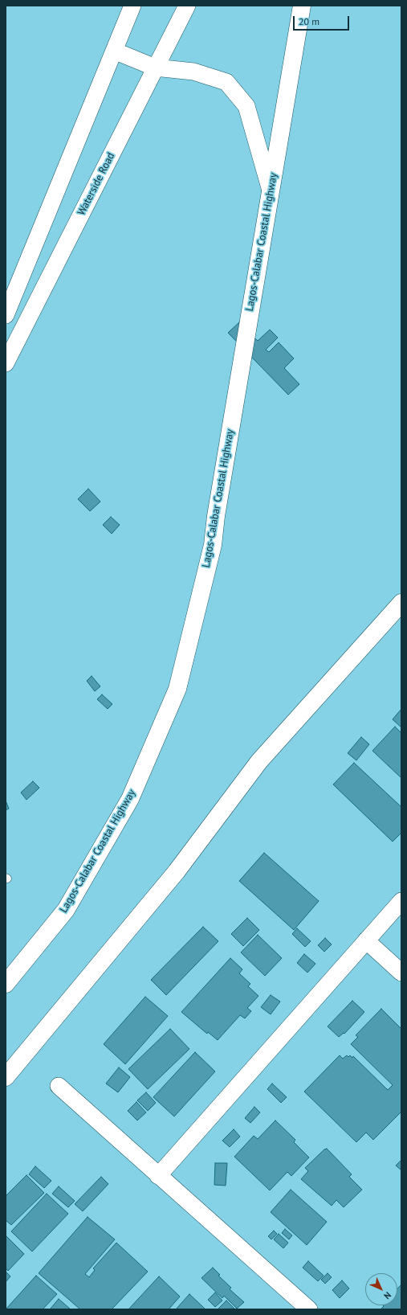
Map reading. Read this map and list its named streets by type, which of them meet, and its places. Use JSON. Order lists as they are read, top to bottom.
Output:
{
  "streets": {
    "highway": ["Lagos-Calabar Coastal Highway"],
    "street": ["Waterside Road"]
  },
  "scale_bar": "20 m",
  "north": "bottom right"
}
